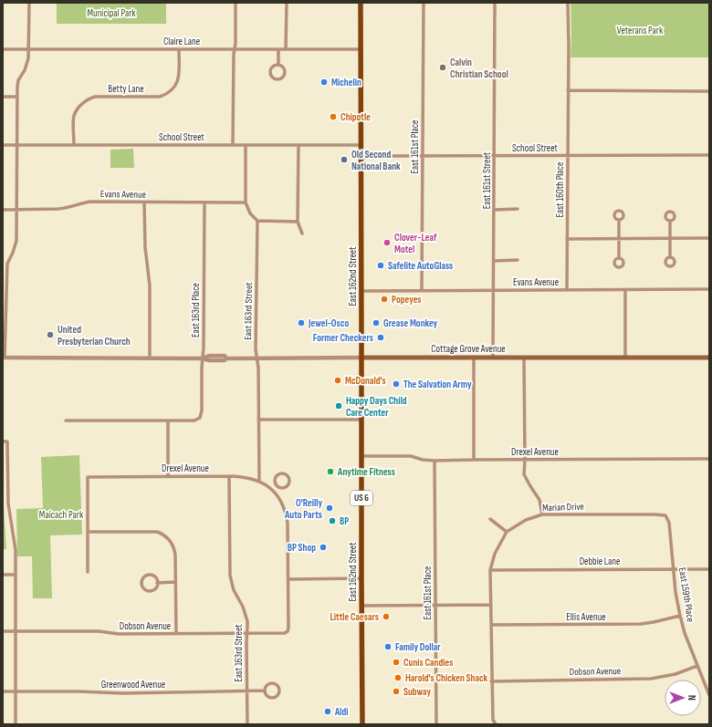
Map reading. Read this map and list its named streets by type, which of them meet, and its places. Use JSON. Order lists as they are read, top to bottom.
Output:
{
  "streets": {
    "main road": ["East 162nd Street", "Cottage Grove Avenue", "US 6"],
    "street": [
      "Claire Lane",
      "Betty Lane",
      "School Street",
      "East 161st Place",
      "East 161st Street",
      "East 160th Place",
      "Evans Avenue",
      "East 163rd Place",
      "East 163rd Street",
      "Drexel Avenue",
      "Marian Drive",
      "Debbie Lane",
      "East 159th Place",
      "Ellis Avenue",
      "Dobson Avenue",
      "Greenwood Avenue"
    ]
  },
  "crossings": [
    ["Claire Lane", "Betty Lane"],
    ["Claire Lane", "East 162nd Street"],
    ["Betty Lane", "School Street"],
    ["School Street", "East 161st Place"],
    ["School Street", "East 161st Street"],
    ["School Street", "East 160th Place"],
    ["School Street", "East 162nd Street"],
    ["East 161st Place", "Evans Avenue"],
    ["East 161st Place", "Drexel Avenue"],
    ["East 161st Street", "Evans Avenue"],
    ["East 161st Street", "Cottage Grove Avenue"],
    ["East 160th Place", "Evans Avenue"],
    ["Evans Avenue", "East 162nd Street"],
    ["Evans Avenue", "East 163rd Place"],
    ["East 162nd Street", "Cottage Grove Avenue"],
    ["East 162nd Street", "Drexel Avenue"],
    ["East 163rd Place", "Cottage Grove Avenue"],
    ["East 163rd Street", "Cottage Grove Avenue"],
    ["East 163rd Street", "Drexel Avenue"],
    ["East 163rd Street", "Dobson Avenue"],
    ["East 163rd Street", "Greenwood Avenue"],
    ["Marian Drive", "East 159th Place"],
    ["Debbie Lane", "East 159th Place"],
    ["East 159th Place", "Ellis Avenue"],
    ["East 159th Place", "Dobson Avenue"]
  ],
  "parks": ["Municipal Park", "Veterans Park", "Maicach Park"],
  "places": [
    "Calvin Christian School",
    "Michelin",
    "Chipotle",
    "Old Second National Bank",
    "Clover-Leaf Motel",
    "Safelite AutoGlass",
    "Popeyes",
    "Jewel-Osco",
    "Grease Monkey",
    "United Presbyterian Church",
    "Former Checkers",
    "McDonald's",
    "The Salvation Army",
    "Happy Days Child Care Center",
    "Anytime Fitness",
    "O'Reilly Auto Parts",
    "BP",
    "BP Shop",
    "Little Caesars",
    "Family Dollar",
    "Cunis Candies",
    "Harold's Chicken Shack",
    "Subway",
    "Aldi"
  ],
  "north": "right"
}
